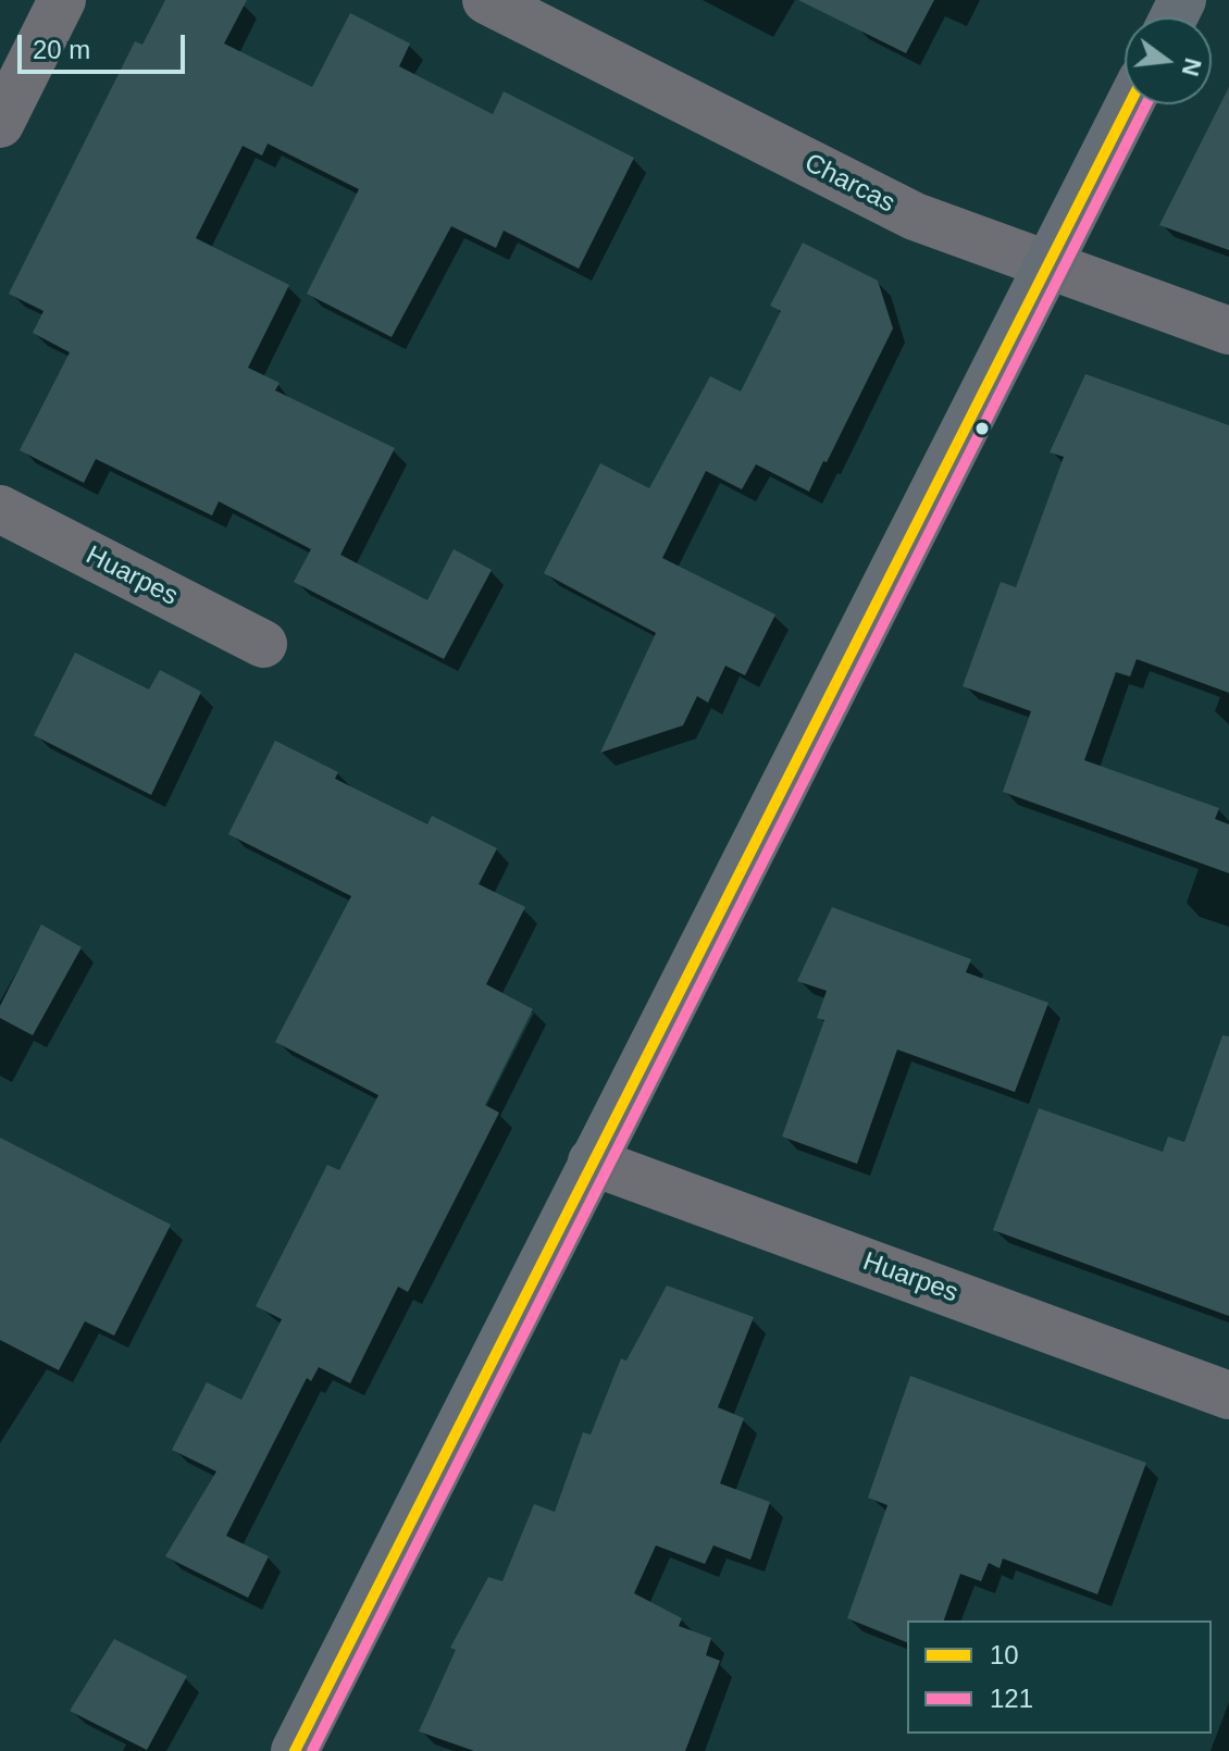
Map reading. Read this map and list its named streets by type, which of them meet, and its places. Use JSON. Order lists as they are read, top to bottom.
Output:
{
  "streets": {
    "street": ["Charcas", "Huarpes"]
  },
  "lines": ["transit line 10", "transit line 121"],
  "legend": ["10", "121"],
  "scale_bar": "20 m",
  "north": "right"
}
